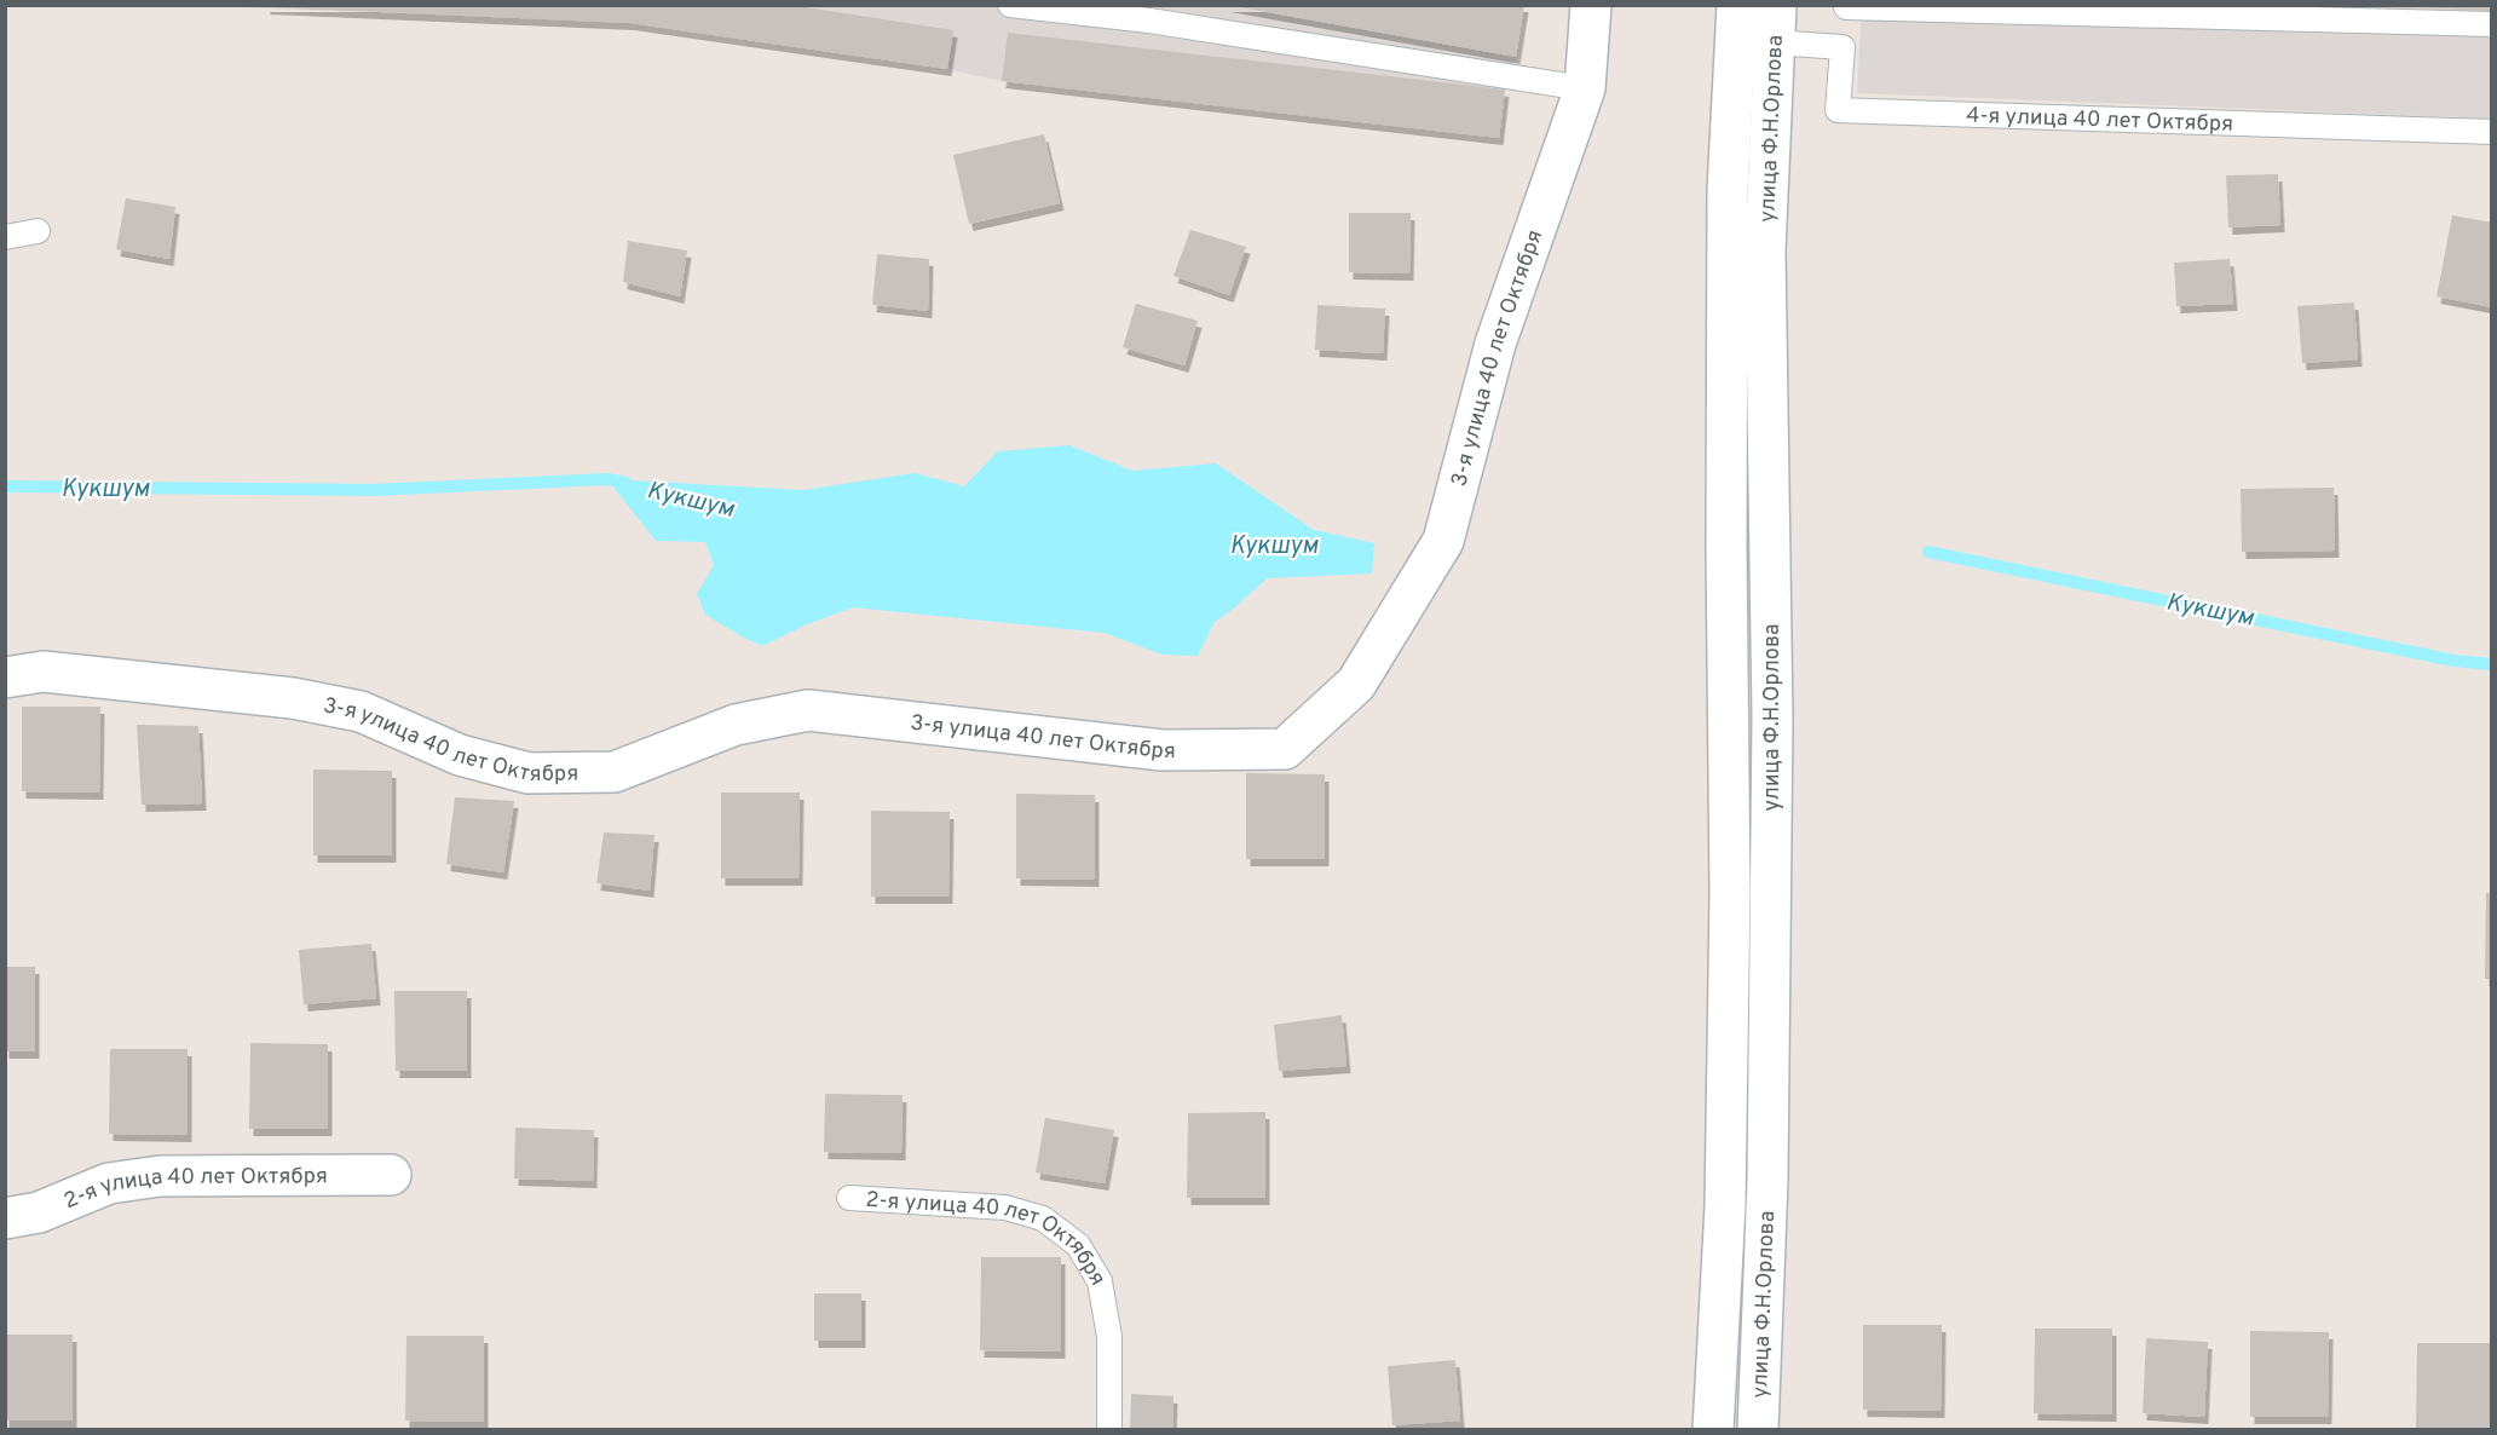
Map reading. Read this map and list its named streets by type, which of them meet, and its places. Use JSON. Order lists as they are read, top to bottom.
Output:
{
  "streets": {
    "main road": ["улица Ф.Н.Орлова", "3-я улица 40 лет Октября", "2-я улица 40 лет Октября"],
    "lane": ["4-я улица 40 лет Октября"]
  },
  "water": ["Кукшум"]
}
